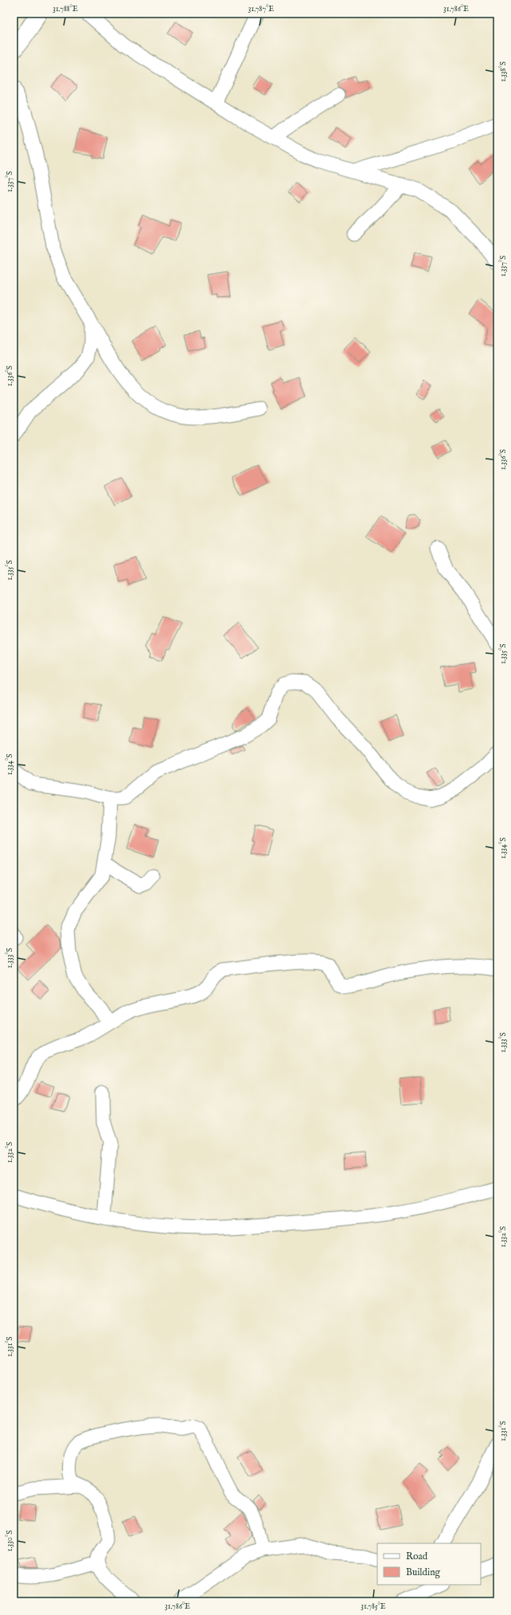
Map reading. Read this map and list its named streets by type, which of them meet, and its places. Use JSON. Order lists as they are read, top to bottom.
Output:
{
  "legend": ["Road", "Building"],
  "coordinates": [
    "31.788°E",
    "31.787°E",
    "31.786°E",
    "1.338°S",
    "1.337°S",
    "1.336°S",
    "1.335°S",
    "1.334°S",
    "1.333°S",
    "1.332°S",
    "1.331°S",
    "1.330°S",
    "31.785°E"
  ]
}
